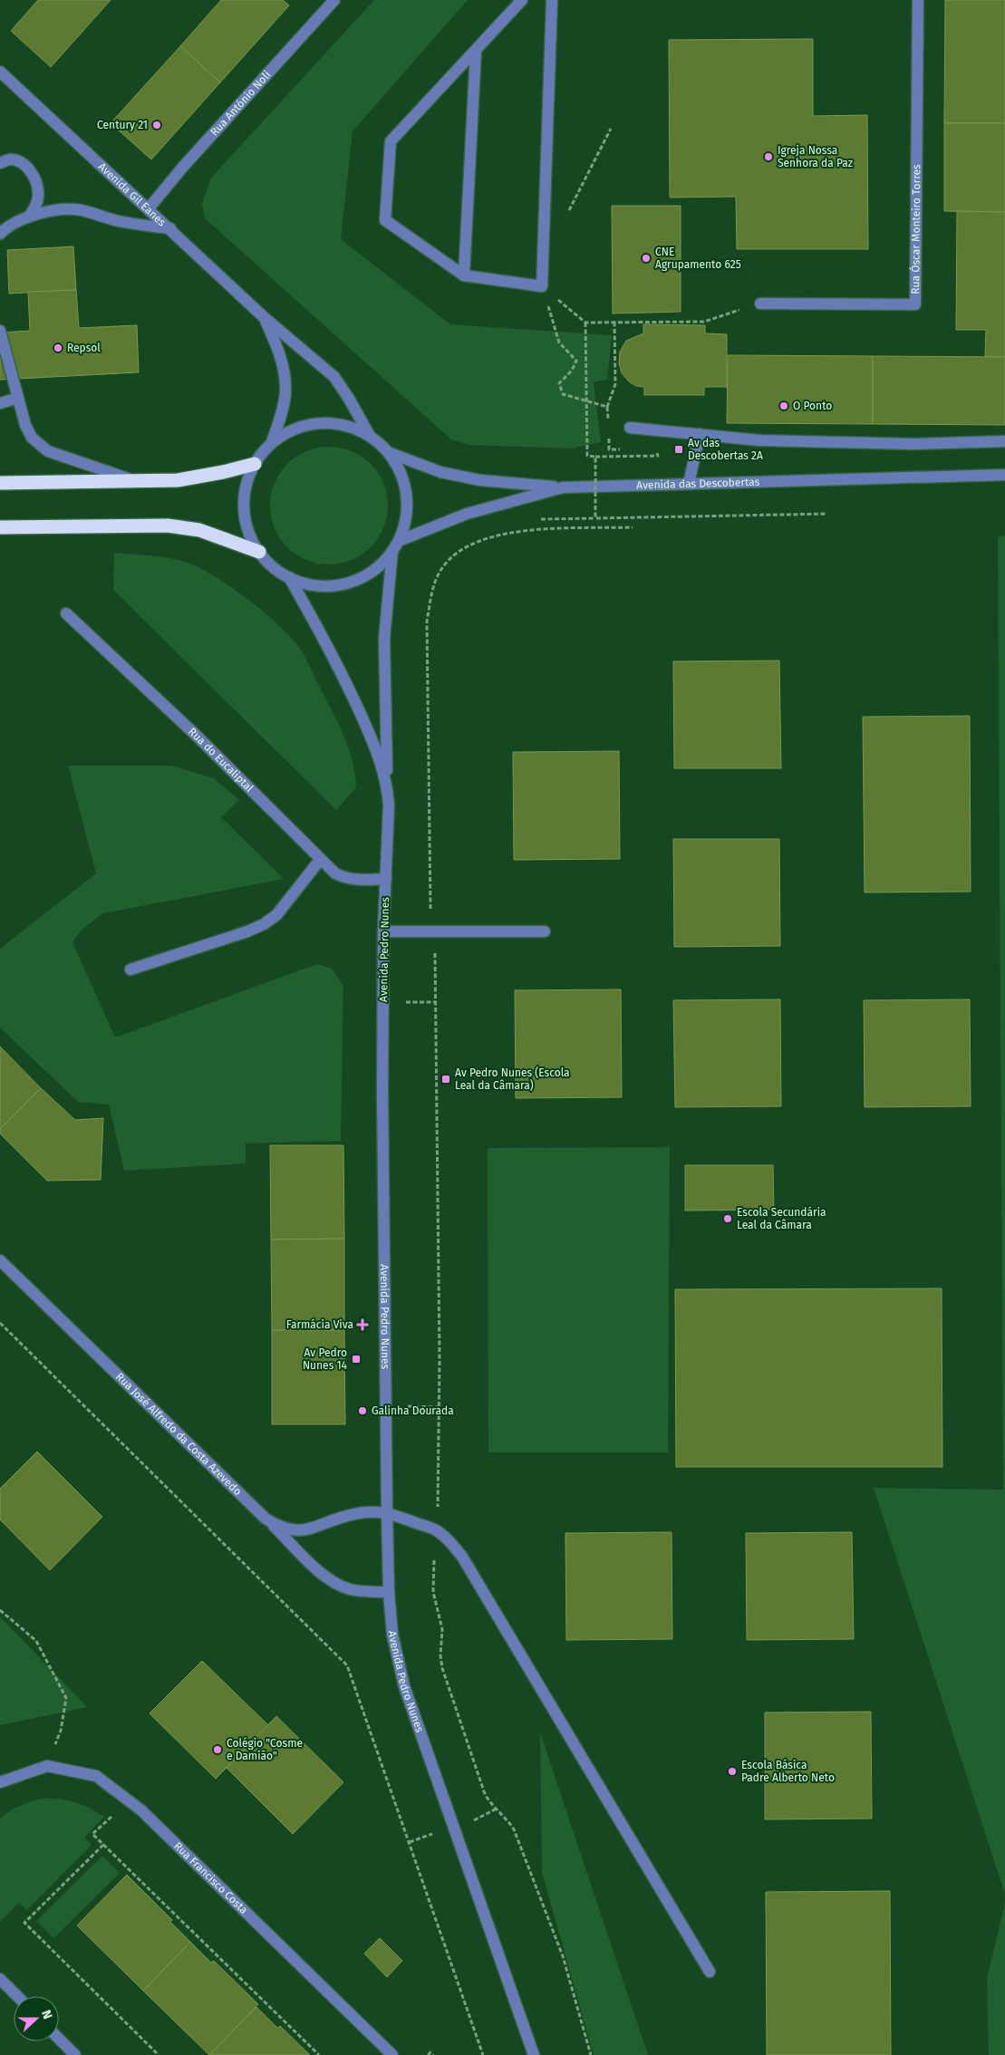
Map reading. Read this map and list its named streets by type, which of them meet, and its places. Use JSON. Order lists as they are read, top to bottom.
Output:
{
  "streets": {
    "street": [
      "Rua António Noli",
      "Avenida Gil Eanes",
      "Rua Óscar Monteiro Torres",
      "Avenida das Descobertas",
      "Rua do Eucaliptal",
      "Avenida Pedro Nunes",
      "Rua José Alfredo da Costa Azevedo",
      "Rua Francisco Costa"
    ]
  },
  "crossings": [
    ["Rua António Noli", "Avenida Gil Eanes"],
    ["Rua do Eucaliptal", "Avenida Pedro Nunes"],
    ["Avenida Pedro Nunes", "Rua José Alfredo da Costa Azevedo"]
  ],
  "places": {
    "other": [
      "Century 21",
      "Igreja Nossa Senhora da Paz",
      "CNE Agrupamento 625",
      "Repsol",
      "O Ponto",
      "Escola Secundária Leal da Câmara",
      "Galinha Dourada",
      "Colégio \"Cosme e Damião\"",
      "Escola Básica Padre Alberto Neto"
    ],
    "transit": ["Av das Descobertas 2A", "Av Pedro Nunes (Escola Leal da Câmara)", "Av Pedro Nunes 14"],
    "health": ["Farmácia Viva"]
  },
  "north": "right"
}
